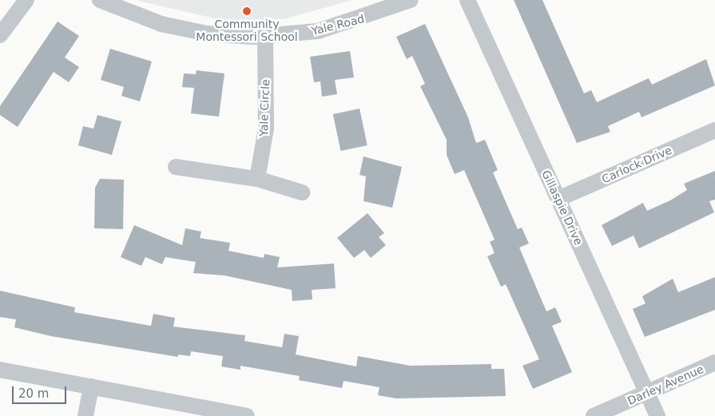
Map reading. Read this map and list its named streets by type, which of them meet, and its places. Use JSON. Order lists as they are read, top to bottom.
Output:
{
  "streets": {
    "street": [
      "Yale Road",
      "Yale Circle",
      "Carlock Drive",
      "Gillaspie Drive",
      "Darley Avenue"
    ]
  },
  "crossings": [
    ["Yale Road", "Yale Circle"],
    ["Carlock Drive", "Gillaspie Drive"],
    ["Gillaspie Drive", "Darley Avenue"]
  ],
  "places": ["Community Montessori School"],
  "scale_bar": "20 m"
}
